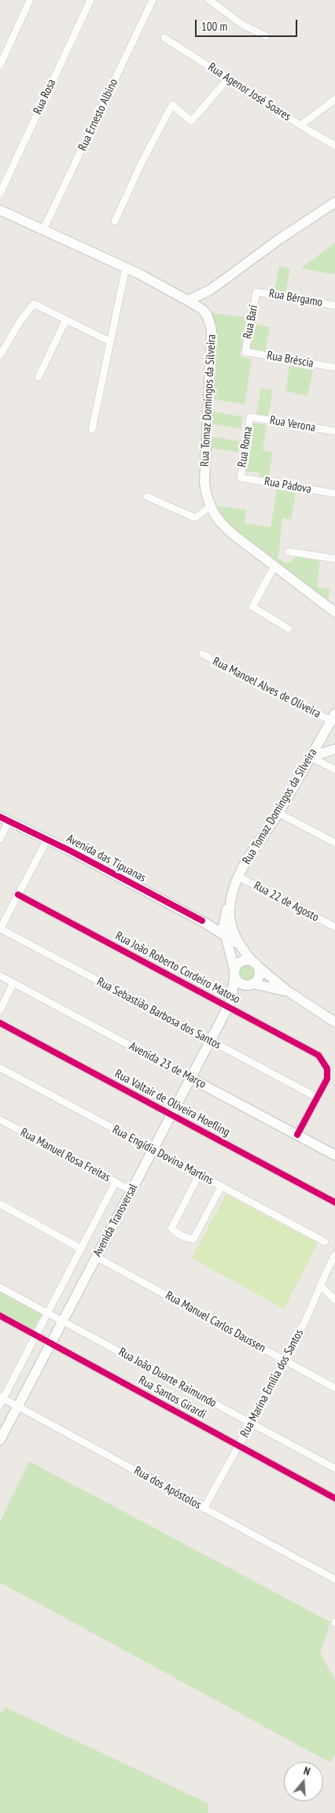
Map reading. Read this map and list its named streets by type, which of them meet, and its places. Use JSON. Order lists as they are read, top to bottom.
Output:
{
  "streets": {
    "main road": [
      "Rua Tomaz Domingos da Silveira",
      "Avenida das Tipuanas",
      "Avenida 23 de Março",
      "Avenida Transversal"
    ],
    "street": [
      "Rua Agenor José Soares",
      "Rua Rosa",
      "Rua Ernesto Albino",
      "Rua Bérgamo",
      "Rua Bari",
      "Rua Bréscia",
      "Rua Verona",
      "Rua Roma",
      "Rua Pádova",
      "Rua Manoel Alves de Oliveira",
      "Rua 22 de Agosto",
      "Rua João Roberto Cordeiro Matoso",
      "Rua Sebastião Barbosa dos Santos",
      "Rua Valtair de Oliveira Hoefling",
      "Rua Manuel Rosa Freitas",
      "Rua Engídia Dovina Martins",
      "Rua Manuel Carlos Daussen",
      "Rua João Duarte Raimundo",
      "Rua Marina Emília dos Santos",
      "Rua Santos Girardi",
      "Rua dos Apóstolos"
    ]
  },
  "crossings": [
    ["Rua Bérgamo", "Rua Bari"],
    ["Rua Bari", "Rua Bréscia"],
    ["Rua Tomaz Domingos da Silveira", "Rua Manoel Alves de Oliveira"],
    ["Rua Tomaz Domingos da Silveira", "Avenida das Tipuanas"],
    ["Rua Tomaz Domingos da Silveira", "Rua 22 de Agosto"],
    ["Rua Tomaz Domingos da Silveira", "Avenida Transversal"],
    ["Rua Verona", "Rua Roma"],
    ["Rua Roma", "Rua Pádova"],
    ["Rua João Roberto Cordeiro Matoso", "Rua Sebastião Barbosa dos Santos"],
    ["Rua João Roberto Cordeiro Matoso", "Avenida Transversal"],
    ["Rua Sebastião Barbosa dos Santos", "Avenida Transversal"],
    ["Avenida 23 de Março", "Avenida Transversal"],
    ["Rua Valtair de Oliveira Hoefling", "Avenida Transversal"],
    ["Rua Manuel Rosa Freitas", "Avenida Transversal"],
    ["Rua Engídia Dovina Martins", "Avenida Transversal"],
    ["Avenida Transversal", "Rua Manuel Carlos Daussen"],
    ["Avenida Transversal", "Rua João Duarte Raimundo"],
    ["Avenida Transversal", "Rua Santos Girardi"],
    ["Avenida Transversal", "Rua dos Apóstolos"],
    ["Rua Manuel Carlos Daussen", "Rua Marina Emília dos Santos"],
    ["Rua João Duarte Raimundo", "Rua Marina Emília dos Santos"],
    ["Rua Marina Emília dos Santos", "Rua Santos Girardi"],
    ["Rua Marina Emília dos Santos", "Rua dos Apóstolos"]
  ],
  "scale_bar": "100 m",
  "north": "top"
}
